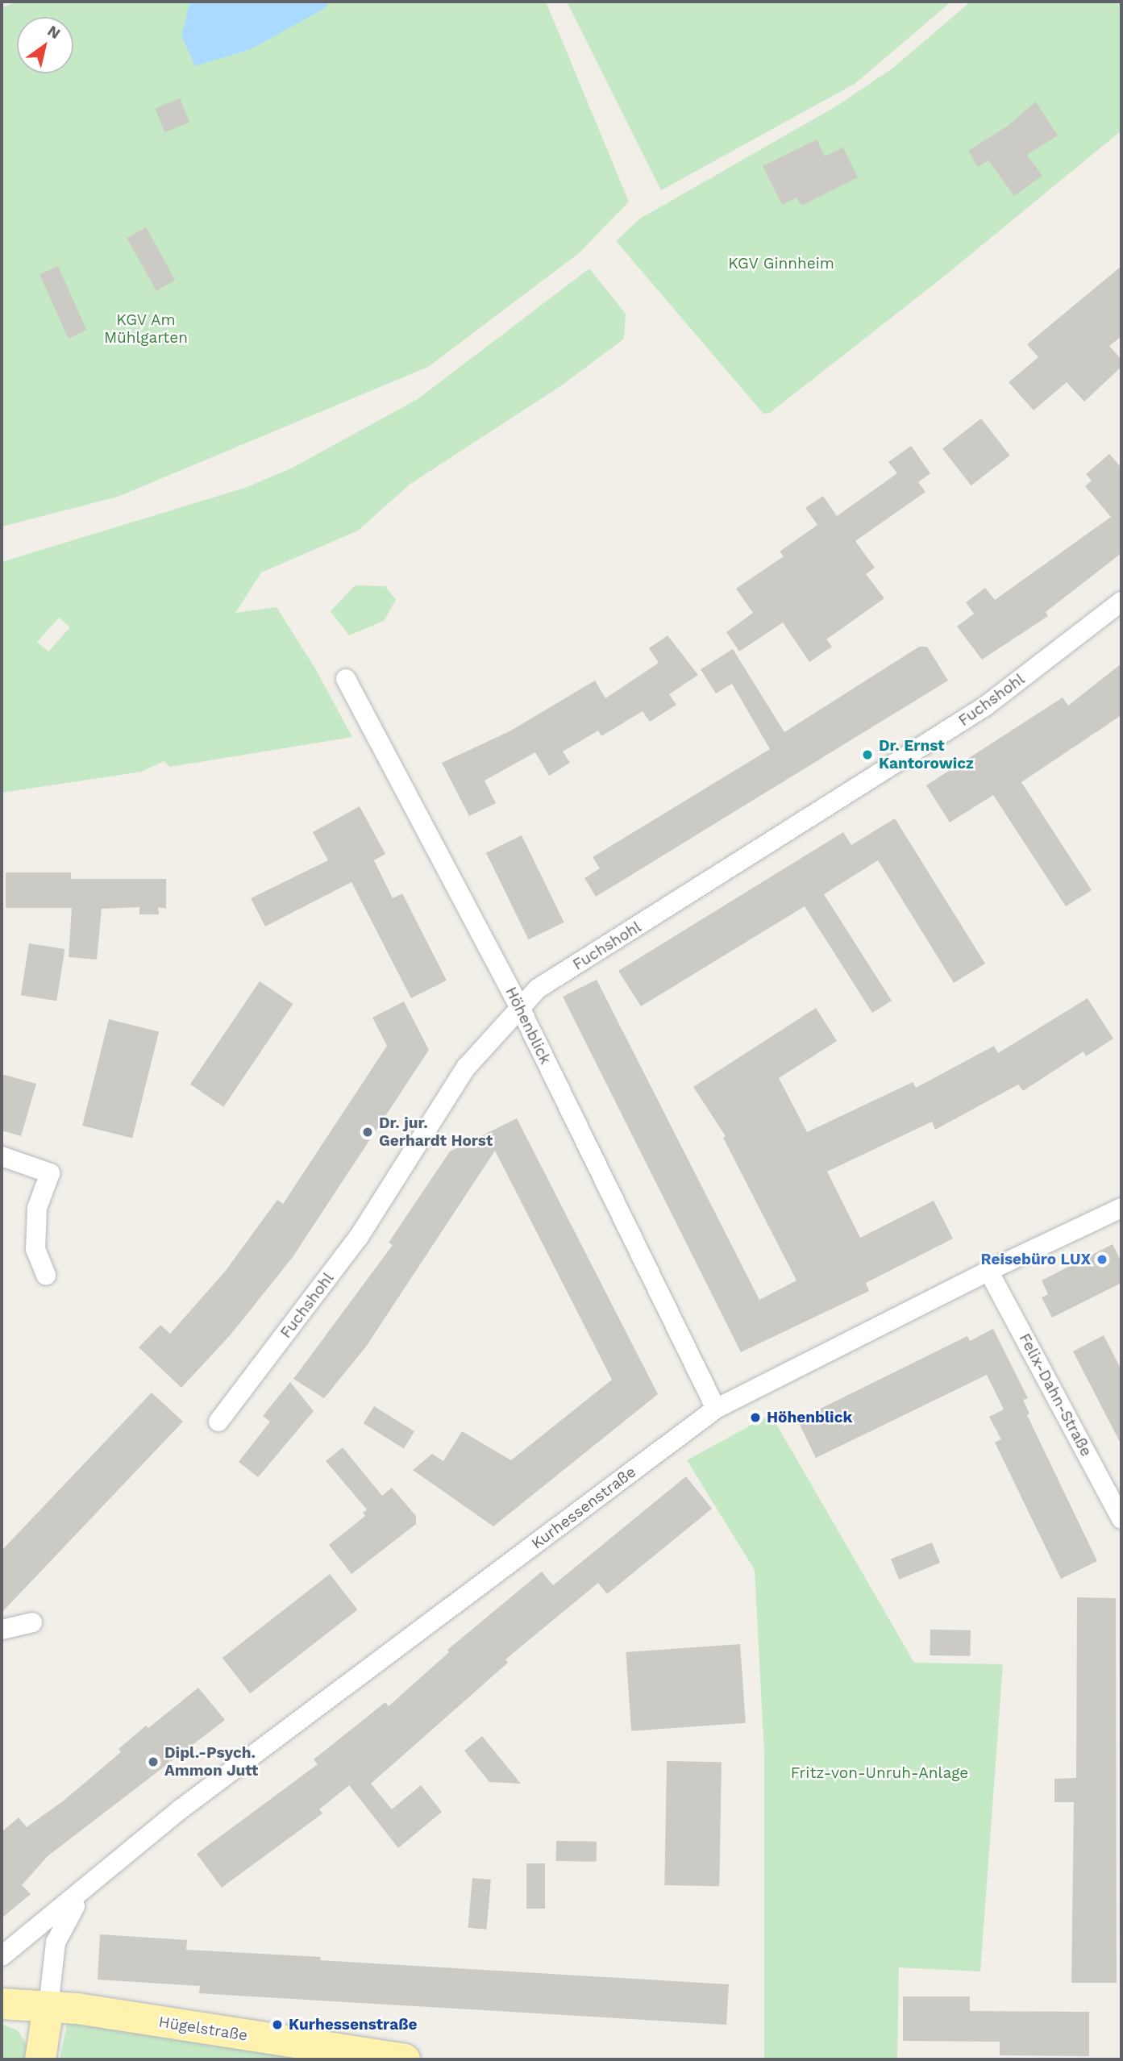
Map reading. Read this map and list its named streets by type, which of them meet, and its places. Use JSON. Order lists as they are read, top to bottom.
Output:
{
  "streets": {
    "main road": ["Hügelstraße"],
    "street": [
      "Fuchshohl",
      "Höhenblick",
      "Felix-Dahn-Straße",
      "Kurhessenstraße"
    ]
  },
  "crossings": [
    ["Fuchshohl", "Höhenblick"],
    ["Höhenblick", "Kurhessenstraße"],
    ["Felix-Dahn-Straße", "Kurhessenstraße"],
    ["Kurhessenstraße", "Hügelstraße"]
  ],
  "parks": ["KGV Ginnheim", "KGV Am Mühlgarten", "Fritz-von-Unruh-Anlage"],
  "places": [
    "Dr. Ernst Kantorowicz",
    "Dr. jur. Gerhardt Horst",
    "Reisebüro LUX",
    "Höhenblick",
    "Dipl.-Psych. Ammon Jutt",
    "Kurhessenstraße"
  ],
  "north": "top right"
}
